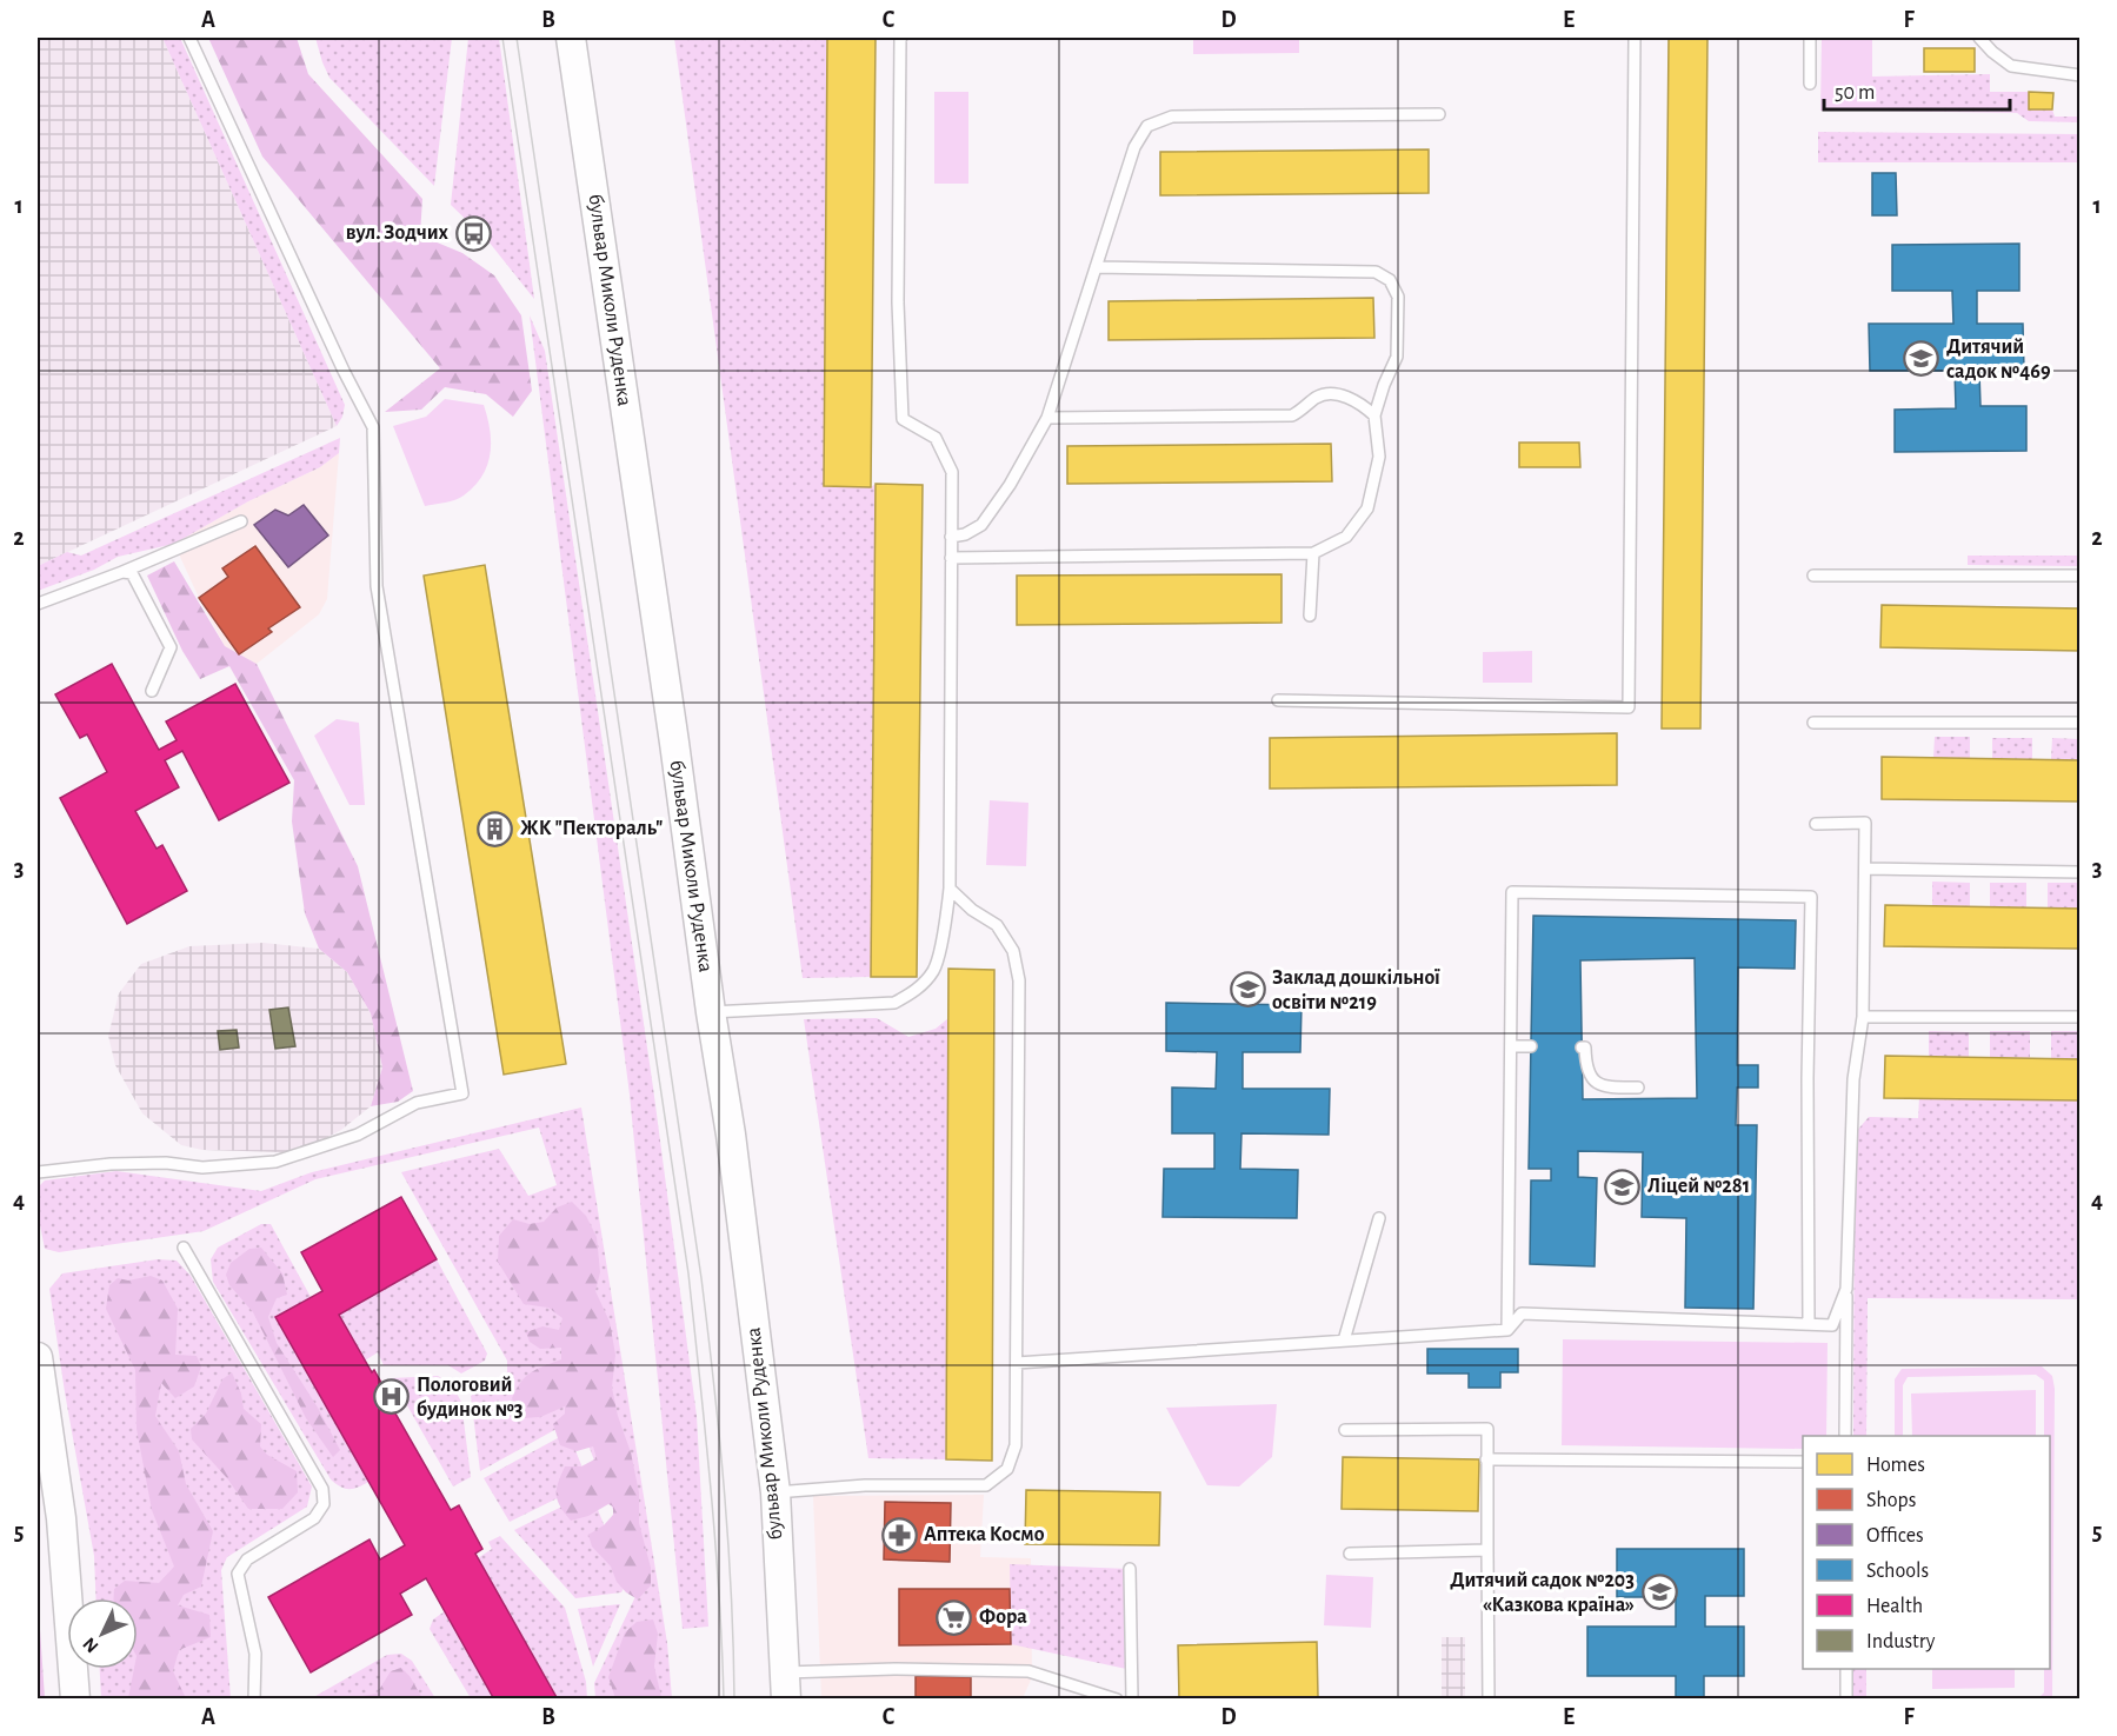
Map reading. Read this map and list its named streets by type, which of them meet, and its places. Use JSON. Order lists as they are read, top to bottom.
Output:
{
  "streets": {
    "street": ["бульвар Миколи Руденка"]
  },
  "places": {
    "bus stop": ["вул. Зодчих"],
    "school or university": [
      "Дитячий садок №469",
      "Заклад дошкільної освіти №219",
      "Ліцей №281",
      "Дитячий садок №203 «Казкова країна»"
    ],
    "building": ["ЖК \"Пектораль\""],
    "hospital": ["Пологовий будинок №3"],
    "pharmacy": ["Аптека Космо"],
    "supermarket": ["Фора"]
  },
  "legend": [
    "Homes",
    "Shops",
    "Offices",
    "Schools",
    "Health",
    "Industry"
  ],
  "scale_bar": "50 m",
  "north": "bottom left",
  "grid": {
    "columns": [
      "A",
      "B",
      "C",
      "D",
      "E",
      "F"
    ],
    "rows": [
      "1",
      "2",
      "3",
      "4",
      "5"
    ]
  }
}
